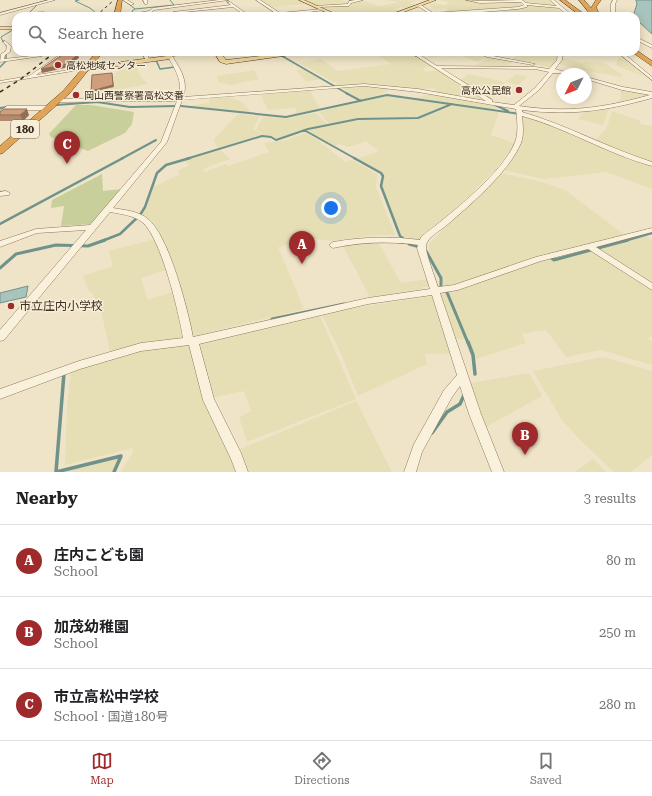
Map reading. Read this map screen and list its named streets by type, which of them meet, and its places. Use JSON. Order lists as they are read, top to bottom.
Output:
{
  "streets": {
    "highway": ["180"]
  },
  "places": [
    "高松地域センター",
    "高松公民館",
    "岡山西警察署高松交番",
    "市立庄内小学校"
  ],
  "north": "bottom left",
  "page": {
    "search": "Search here",
    "pins": ["C", "A", "B"],
    "heading": ["Nearby", "3 results"],
    "list": [
      {
        "mark": "A",
        "name": "庄内こども園",
        "note": "School",
        "value": "80 m"
      },
      {
        "mark": "B",
        "name": "加茂幼稚園",
        "note": "School",
        "value": "250 m"
      },
      {
        "mark": "C",
        "name": "市立高松中学校",
        "note": "School · 国道180号",
        "value": "280 m"
      }
    ],
    "nav": ["Map", "Directions", "Saved"]
  }
}
